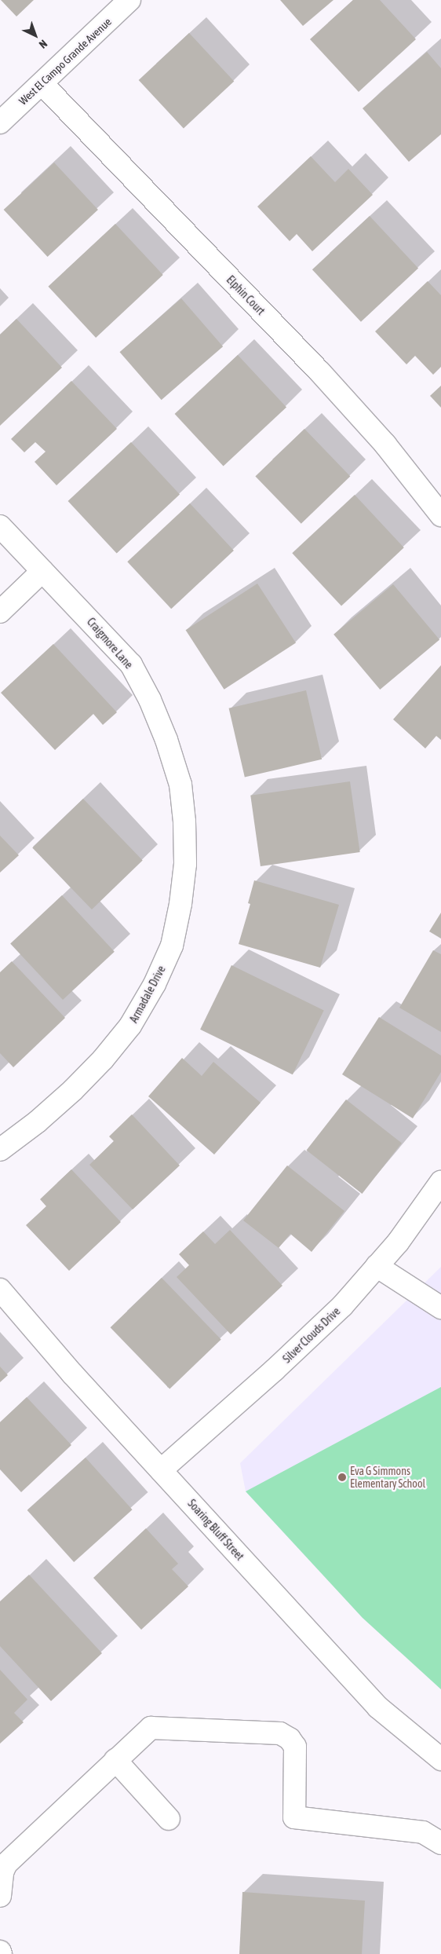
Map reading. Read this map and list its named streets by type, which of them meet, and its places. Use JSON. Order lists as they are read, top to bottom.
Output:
{
  "streets": {
    "street": [
      "West El Campo Grande Avenue",
      "Elphin Court",
      "Craigmore Lane",
      "Armadale Drive",
      "Silver Clouds Drive",
      "Soaring Bluff Street"
    ]
  },
  "crossings": [
    ["West El Campo Grande Avenue", "Elphin Court"],
    ["Craigmore Lane", "Armadale Drive"],
    ["Silver Clouds Drive", "Soaring Bluff Street"]
  ],
  "places": ["Eva G Simmons Elementary School"],
  "north": "bottom right"
}
